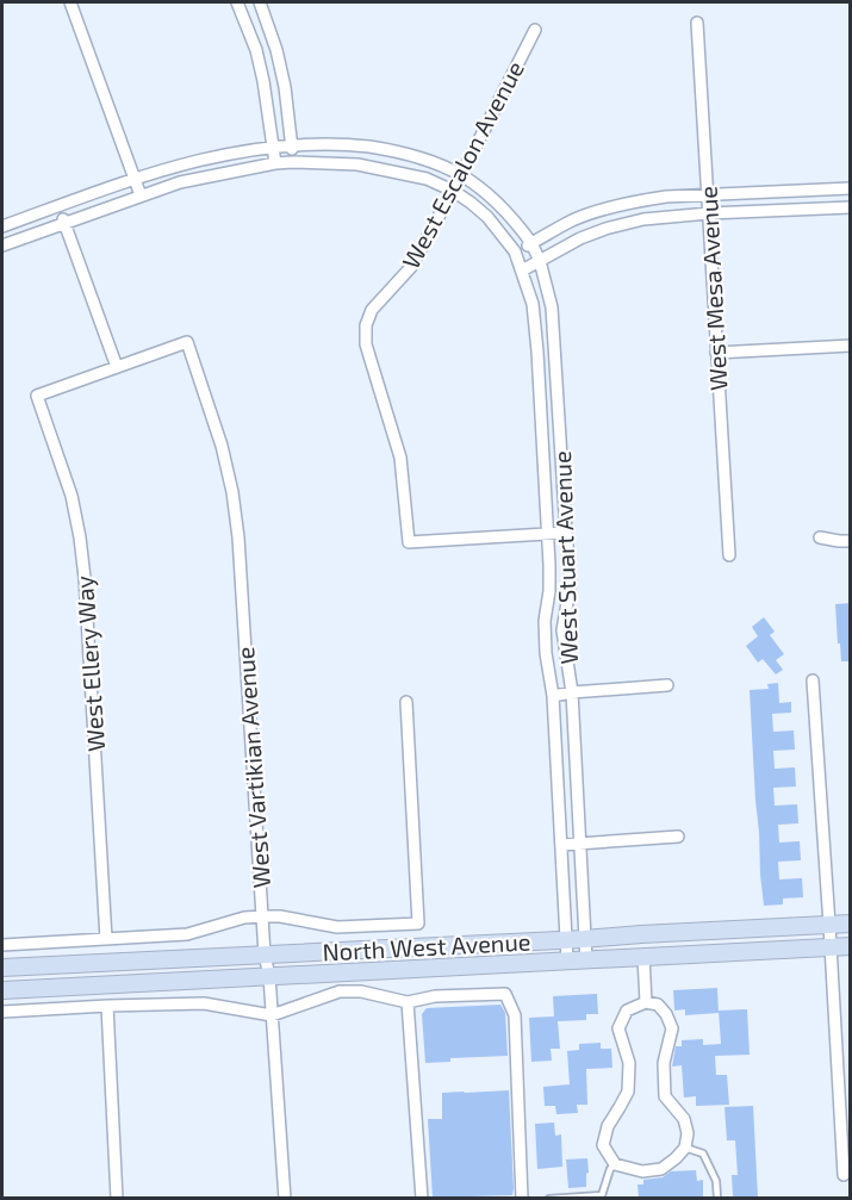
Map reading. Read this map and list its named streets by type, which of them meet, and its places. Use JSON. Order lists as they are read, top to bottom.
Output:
{
  "streets": {
    "main road": ["North West Avenue"],
    "street": [
      "West Escalon Avenue",
      "West Mesa Avenue",
      "West Stuart Avenue",
      "West Ellery Way",
      "West Vartikian Avenue"
    ]
  },
  "crossings": [
    ["West Escalon Avenue", "West Stuart Avenue"],
    ["West Stuart Avenue", "North West Avenue"],
    ["West Ellery Way", "West Vartikian Avenue"],
    ["West Vartikian Avenue", "North West Avenue"]
  ]
}
